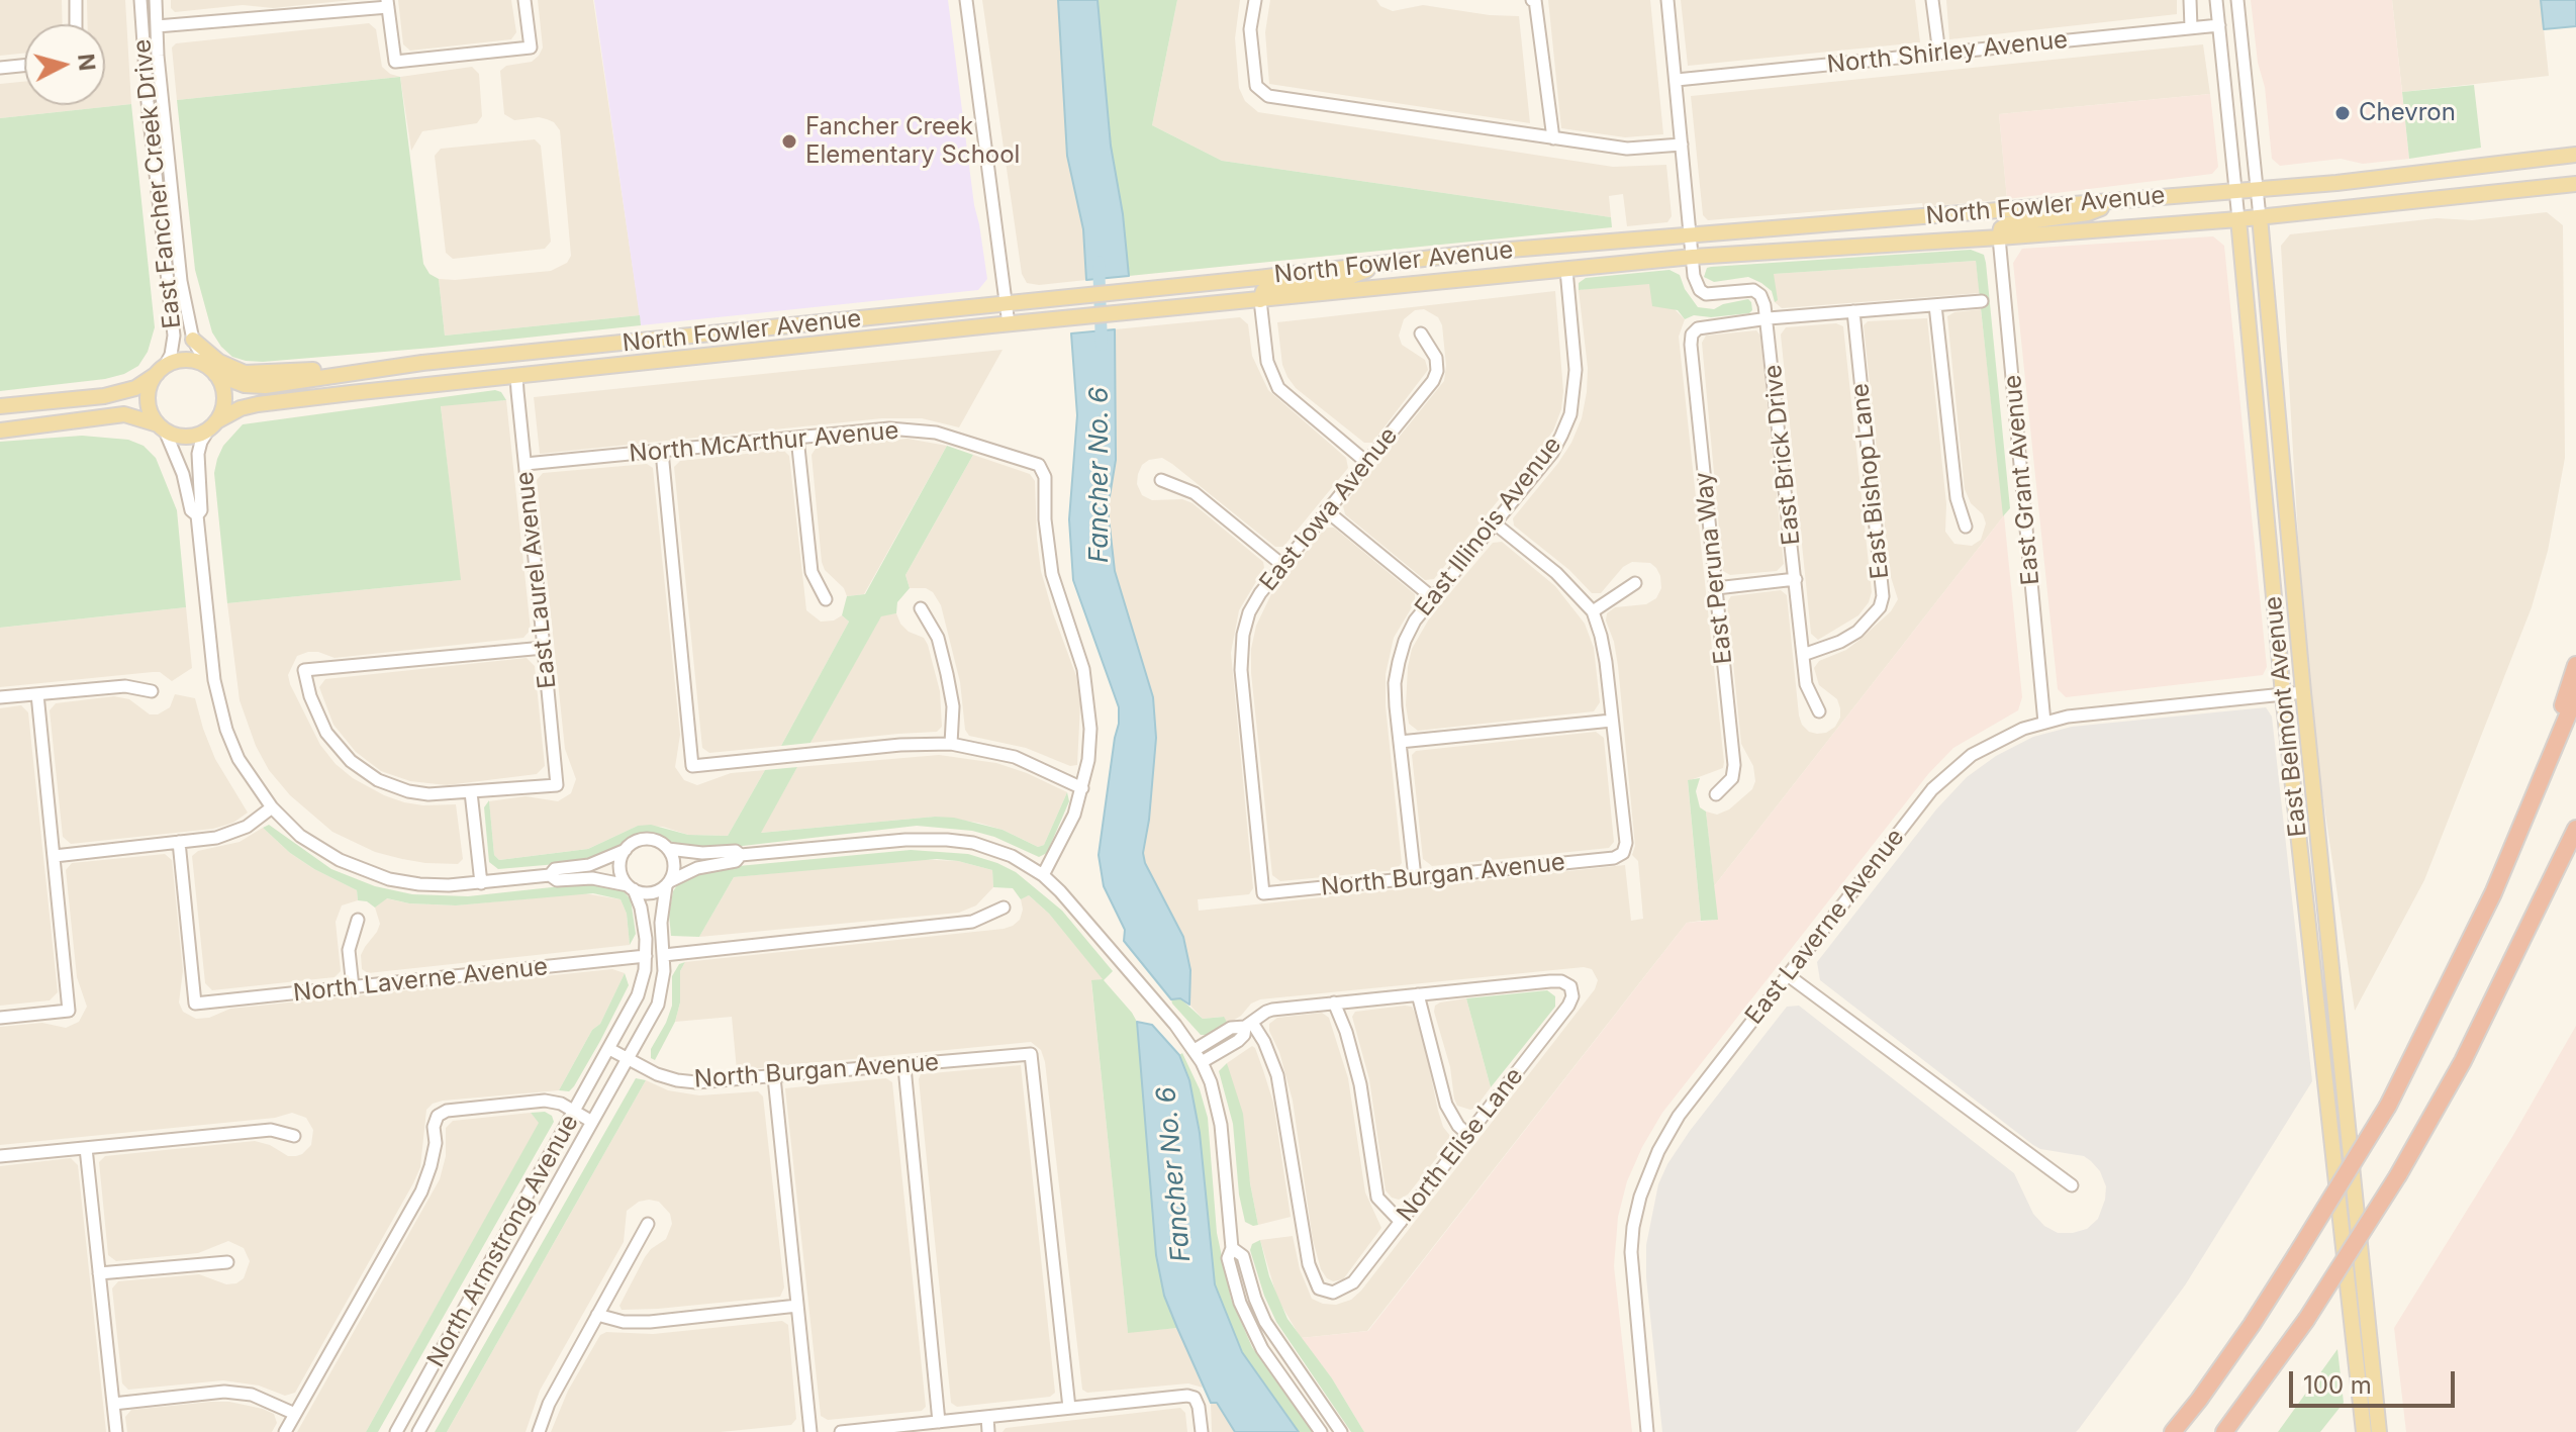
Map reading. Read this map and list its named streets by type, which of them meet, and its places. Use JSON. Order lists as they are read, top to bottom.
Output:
{
  "streets": {
    "main road": ["North Fowler Avenue", "East Belmont Avenue"],
    "street": [
      "North Shirley Avenue",
      "East Fancher Creek Drive",
      "North McArthur Avenue",
      "East Brick Drive",
      "East Grant Avenue",
      "East Bishop Lane",
      "East Iowa Avenue",
      "East Illinois Avenue",
      "East Peruna Way",
      "East Laurel Avenue",
      "North Burgan Avenue",
      "East Laverne Avenue",
      "North Laverne Avenue",
      "North Elise Lane",
      "North Armstrong Avenue"
    ]
  },
  "crossings": [
    ["North Shirley Avenue", "East Belmont Avenue"],
    ["East Fancher Creek Drive", "North Fowler Avenue"],
    ["North Fowler Avenue", "East Grant Avenue"],
    ["North Fowler Avenue", "East Illinois Avenue"],
    ["North Fowler Avenue", "East Laurel Avenue"],
    ["North Fowler Avenue", "East Belmont Avenue"],
    ["North McArthur Avenue", "East Laurel Avenue"],
    ["East Brick Drive", "East Bishop Lane"],
    ["East Brick Drive", "East Peruna Way"],
    ["East Grant Avenue", "East Laverne Avenue"],
    ["East Iowa Avenue", "North Burgan Avenue"],
    ["East Illinois Avenue", "North Burgan Avenue"],
    ["East Belmont Avenue", "East Laverne Avenue"],
    ["North Burgan Avenue", "North Armstrong Avenue"],
    ["North Laverne Avenue", "North Armstrong Avenue"]
  ],
  "water": ["Fancher No. 6"],
  "places": ["Chevron", "Fancher Creek Elementary School"],
  "scale_bar": "100 m",
  "north": "right"
}
